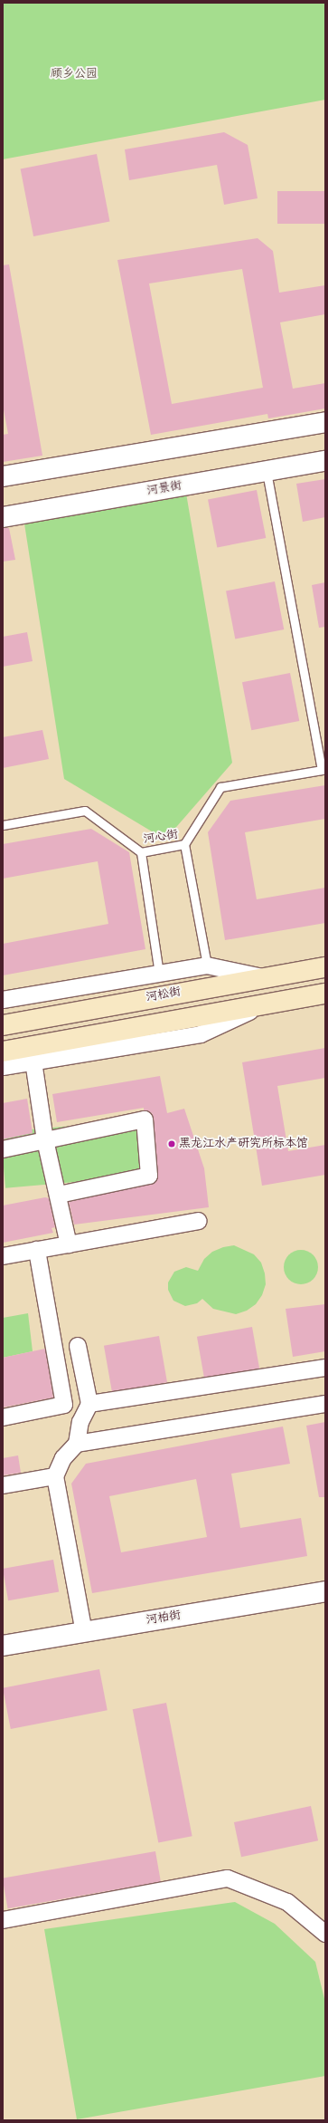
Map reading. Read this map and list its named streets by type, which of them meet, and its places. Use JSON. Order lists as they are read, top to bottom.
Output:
{
  "streets": {
    "main road": ["河松街"],
    "street": ["河景街", "河柏街"],
    "lane": ["河心街"]
  },
  "parks": ["顾乡公园"],
  "places": ["黑龙江水产研究所标本馆"]
}
